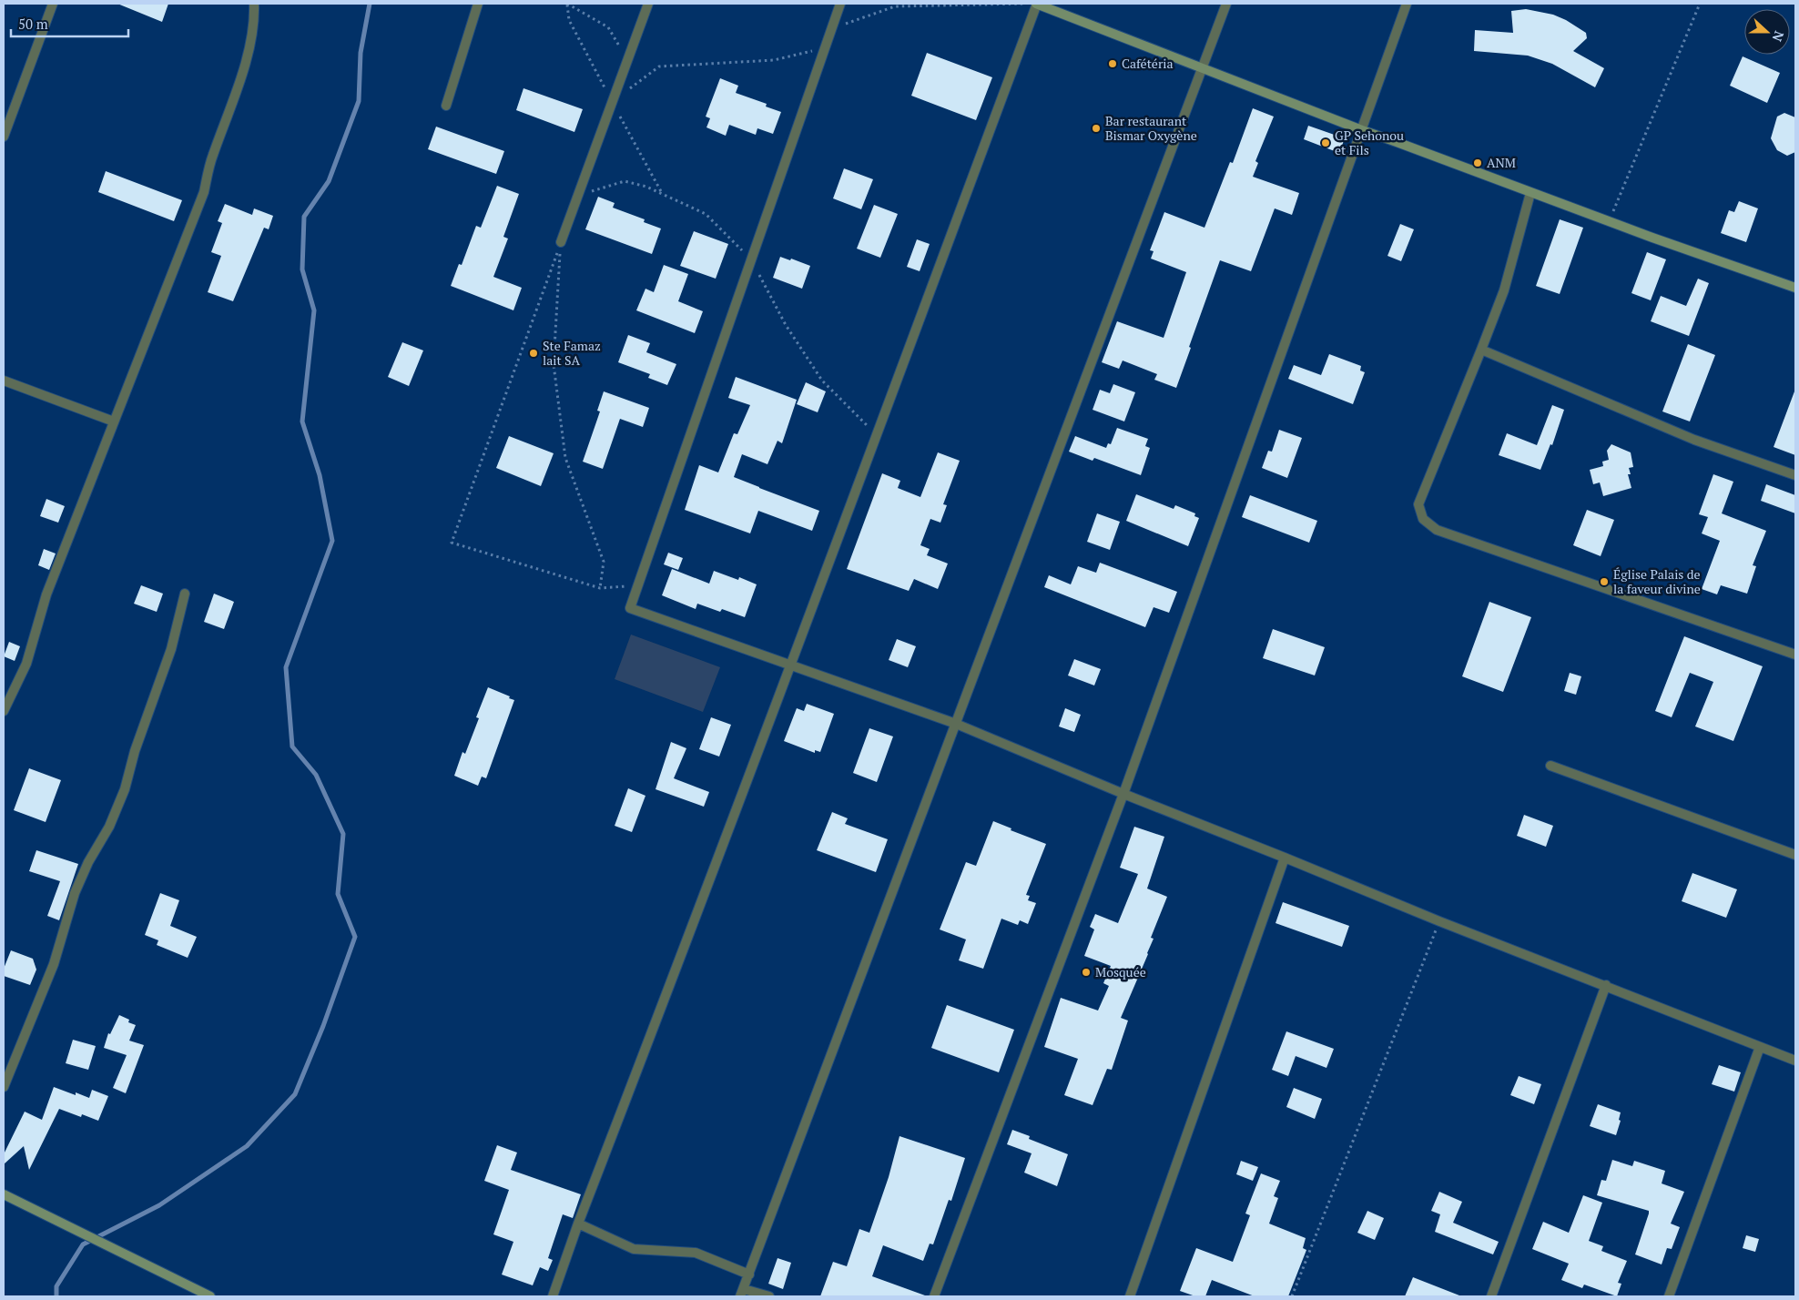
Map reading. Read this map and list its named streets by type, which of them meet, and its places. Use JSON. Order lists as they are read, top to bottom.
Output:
{
  "places": [
    "Cafétéria",
    "Bar restaurant Bismar Oxygène",
    "GP Sehonou et Fils",
    "ANM",
    "Ste Famaz lait SA",
    "Église Palais de la faveur divine",
    "Mosquée"
  ],
  "scale_bar": "50 m",
  "north": "right"
}
